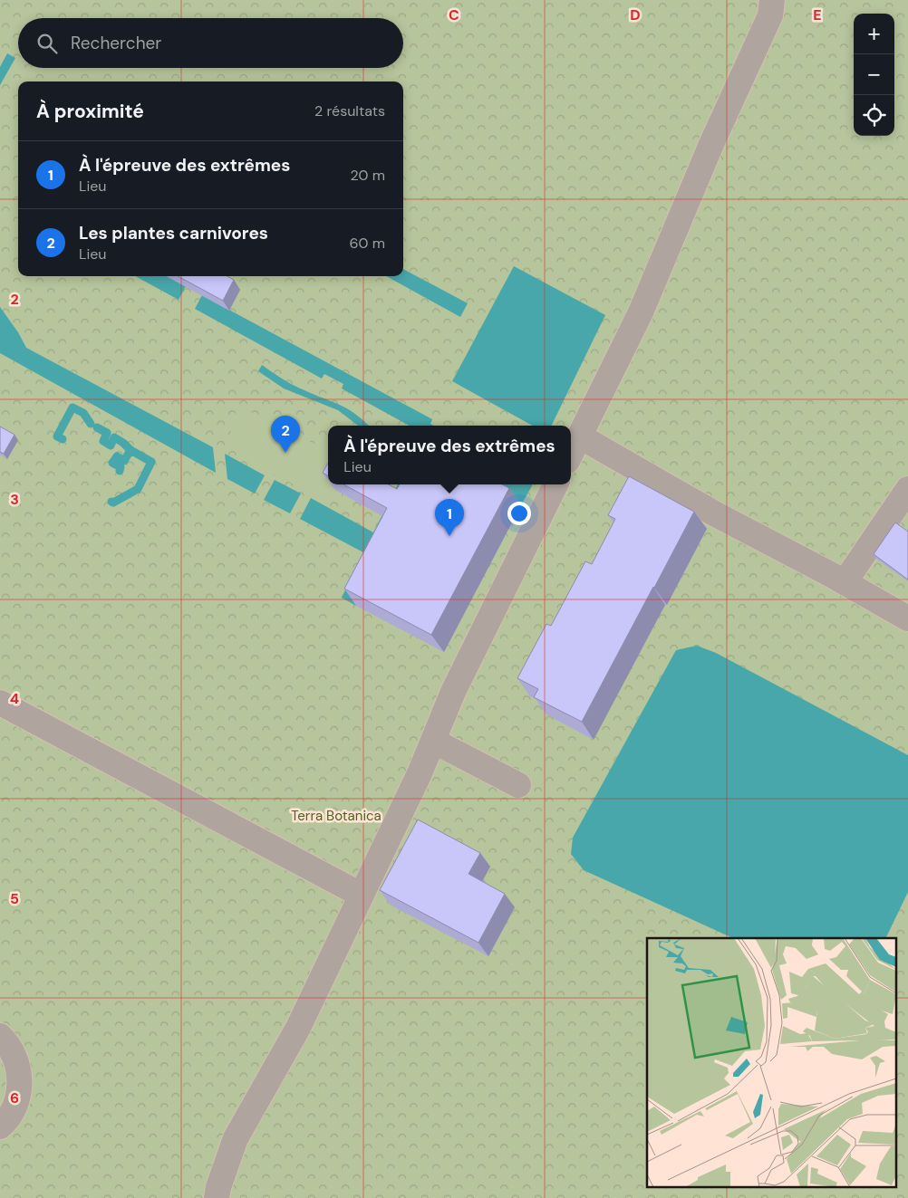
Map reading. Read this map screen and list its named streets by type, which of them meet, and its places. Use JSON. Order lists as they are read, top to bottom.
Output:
{
  "parks": ["Terra Botanica"],
  "page": {
    "map_buttons": ["+", "−"],
    "search": "Rechercher",
    "heading": ["À proximité", "2 résultats"],
    "list": [
      {
        "mark": "1",
        "name": "À l'épreuve des extrêmes",
        "note": "Lieu",
        "value": "20 m"
      },
      {
        "mark": "2",
        "name": "Les plantes carnivores",
        "note": "Lieu",
        "value": "60 m"
      }
    ],
    "pins": ["2", "1"],
    "popup": ["À l'épreuve des extrêmes", "Lieu"]
  },
  "grid": {
    "columns": ["C", "D", "E"],
    "rows": [
      "2",
      "3",
      "4",
      "5",
      "6"
    ]
  }
}
